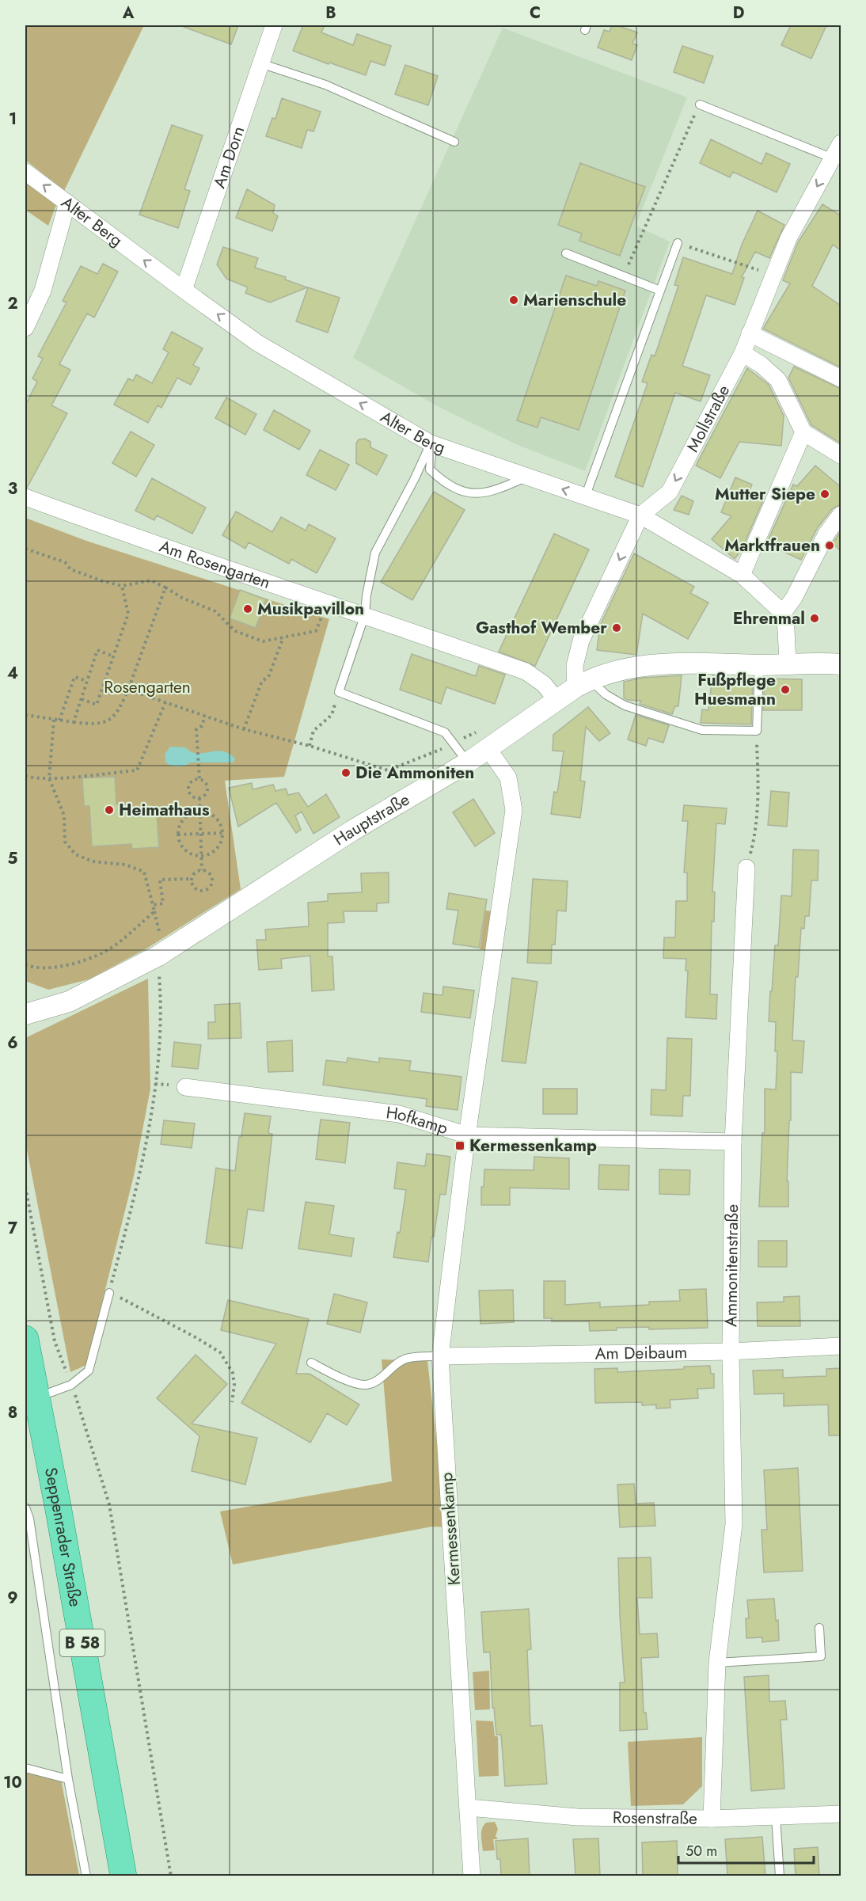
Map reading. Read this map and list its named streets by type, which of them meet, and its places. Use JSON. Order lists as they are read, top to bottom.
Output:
{
  "streets": {
    "main road": ["Seppenrader Straße", "B 58"],
    "street": [
      "Am Dorn",
      "Alter Berg",
      "Mollstraße",
      "Am Rosengarten",
      "Hauptstraße",
      "Hofkamp",
      "Ammonitenstraße",
      "Am Deibaum",
      "Kermessenkamp",
      "Rosenstraße"
    ]
  },
  "crossings": [
    ["Am Dorn", "Alter Berg"],
    ["Alter Berg", "Mollstraße"],
    ["Mollstraße", "Hauptstraße"],
    ["Am Rosengarten", "Hauptstraße"],
    ["Hauptstraße", "Kermessenkamp"],
    ["Hofkamp", "Ammonitenstraße"],
    ["Hofkamp", "Kermessenkamp"],
    ["Ammonitenstraße", "Am Deibaum"],
    ["Ammonitenstraße", "Rosenstraße"],
    ["Am Deibaum", "Kermessenkamp"],
    ["Kermessenkamp", "Rosenstraße"]
  ],
  "one_way": ["Alter Berg"],
  "parks": ["Rosengarten"],
  "places": {
    "other": [
      "Marienschule",
      "Mutter Siepe",
      "Marktfrauen",
      "Musikpavillon",
      "Ehrenmal",
      "Gasthof Wember",
      "Fußpflege Huesmann",
      "Die Ammoniten",
      "Heimathaus"
    ],
    "transit": ["Kermessenkamp"]
  },
  "scale_bar": "50 m",
  "grid": {
    "columns": [
      "A",
      "B",
      "C",
      "D"
    ],
    "rows": [
      "1",
      "2",
      "3",
      "4",
      "5",
      "6",
      "7",
      "8",
      "9",
      "10"
    ]
  }
}
